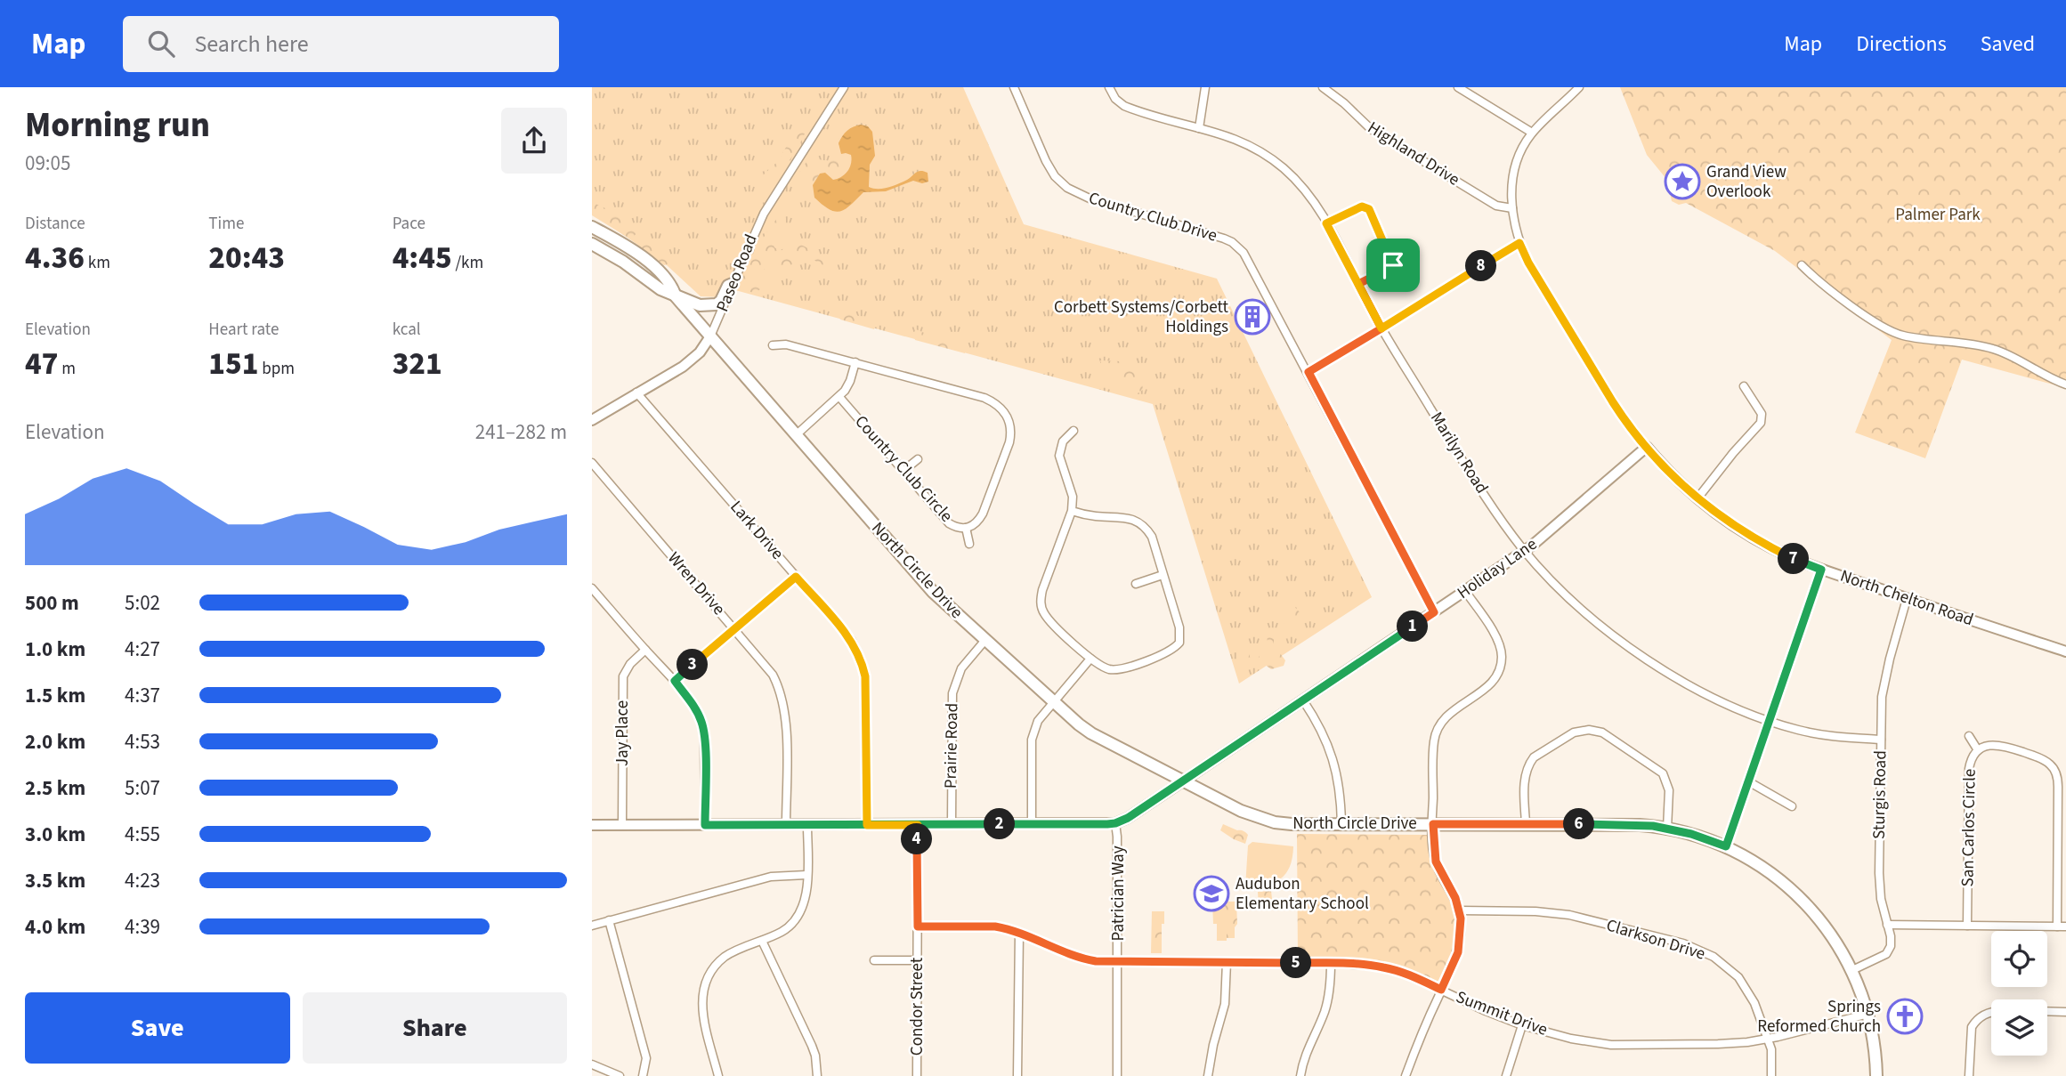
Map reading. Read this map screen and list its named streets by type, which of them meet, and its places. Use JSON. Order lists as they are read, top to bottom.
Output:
{
  "streets": {
    "main road": ["North Circle Drive"],
    "street": [
      "Highland Drive",
      "Country Club Drive",
      "Paseo Road",
      "Marilyn Road",
      "Country Club Circle",
      "Lark Drive",
      "Holiday Lane",
      "Wren Drive",
      "North Chelton Road",
      "Jay Place",
      "Prairie Road",
      "Sturgis Road",
      "San Carlos Circle",
      "Patrician Way",
      "Clarkson Drive",
      "Condor Street",
      "Summit Drive"
    ]
  },
  "crossings": [
    ["Highland Drive", "North Chelton Road"],
    ["Country Club Drive", "Holiday Lane"],
    ["Paseo Road", "Lark Drive"],
    ["Paseo Road", "North Circle Drive"],
    ["Marilyn Road", "Holiday Lane"],
    ["Marilyn Road", "Sturgis Road"],
    ["Holiday Lane", "North Circle Drive"],
    ["Holiday Lane", "North Chelton Road"],
    ["Holiday Lane", "Patrician Way"],
    ["North Circle Drive", "Prairie Road"],
    ["North Circle Drive", "Sturgis Road"],
    ["North Circle Drive", "Summit Drive"],
    ["North Chelton Road", "Sturgis Road"],
    ["Patrician Way", "Summit Drive"],
    ["Clarkson Drive", "Summit Drive"],
    ["Condor Street", "Summit Drive"]
  ],
  "parks": ["Palmer Park"],
  "places": {
    "place": ["Grand View Overlook"],
    "building": ["Corbett Systems/Corbett Holdings"],
    "school or university": ["Audubon Elementary School"],
    "church": ["Springs Reformed Church"]
  },
  "page": {
    "header": "Map",
    "search": "Search here",
    "nav": ["Map", "Directions", "Saved"],
    "heading": ["Morning run", "09:05"],
    "stats": [
      ["Distance", "4.36 km"],
      ["Time", "20:43"],
      ["Pace", "4:45 /km"],
      ["Elevation", "47 m"],
      ["Heart rate", "151 bpm"],
      ["kcal", "321"]
    ],
    "pins": [
      "8",
      "7",
      "1",
      "3",
      "2",
      "6",
      "4",
      "5"
    ],
    "chart": ["Elevation", "241–282 m"],
    "list": [
      {
        "name": "500 m",
        "note": "5:02"
      },
      {
        "name": "1.0 km",
        "note": "4:27"
      },
      {
        "name": "1.5 km",
        "note": "4:37"
      },
      {
        "name": "2.0 km",
        "note": "4:53"
      },
      {
        "name": "2.5 km",
        "note": "5:07"
      },
      {
        "name": "3.0 km",
        "note": "4:55"
      },
      {
        "name": "3.5 km",
        "note": "4:23"
      },
      {
        "name": "4.0 km",
        "note": "4:39"
      }
    ],
    "buttons": ["Save", "Share"]
  }
}
